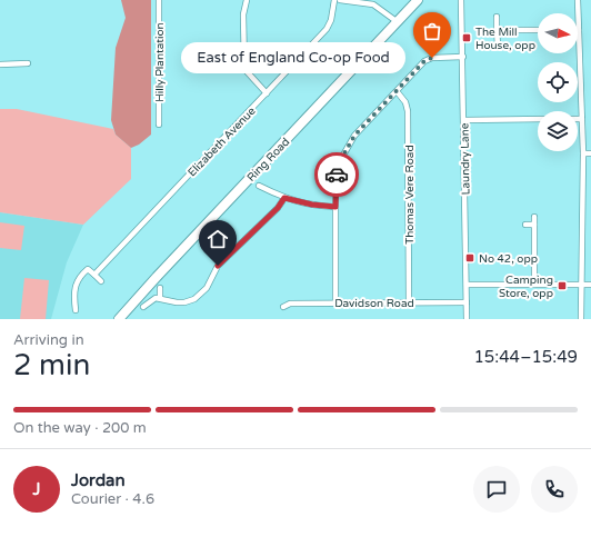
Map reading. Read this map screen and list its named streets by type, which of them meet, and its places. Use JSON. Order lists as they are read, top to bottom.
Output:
{
  "streets": {
    "highway": ["Ring Road"],
    "street": [
      "Hilly Plantation",
      "Elizabeth Avenue",
      "Laundry Lane",
      "Thomas Vere Road",
      "Davidson Road"
    ]
  },
  "crossings": [
    ["Laundry Lane", "Davidson Road"],
    ["Thomas Vere Road", "Davidson Road"]
  ],
  "places": {
    "transit": ["The Mill House, opp", "No 42, opp", "Camping Store, opp"],
    "other": ["East of England Co-op Food"]
  },
  "north": "right",
  "page": {
    "bubble": "East of England Co-op Food",
    "heading": ["2 min", "Arriving in", "15:44–15:49"],
    "panel": ["Jordan", "Courier · 4.6"],
    "bar": "On the way · 200 m",
    "round": "J"
  }
}
